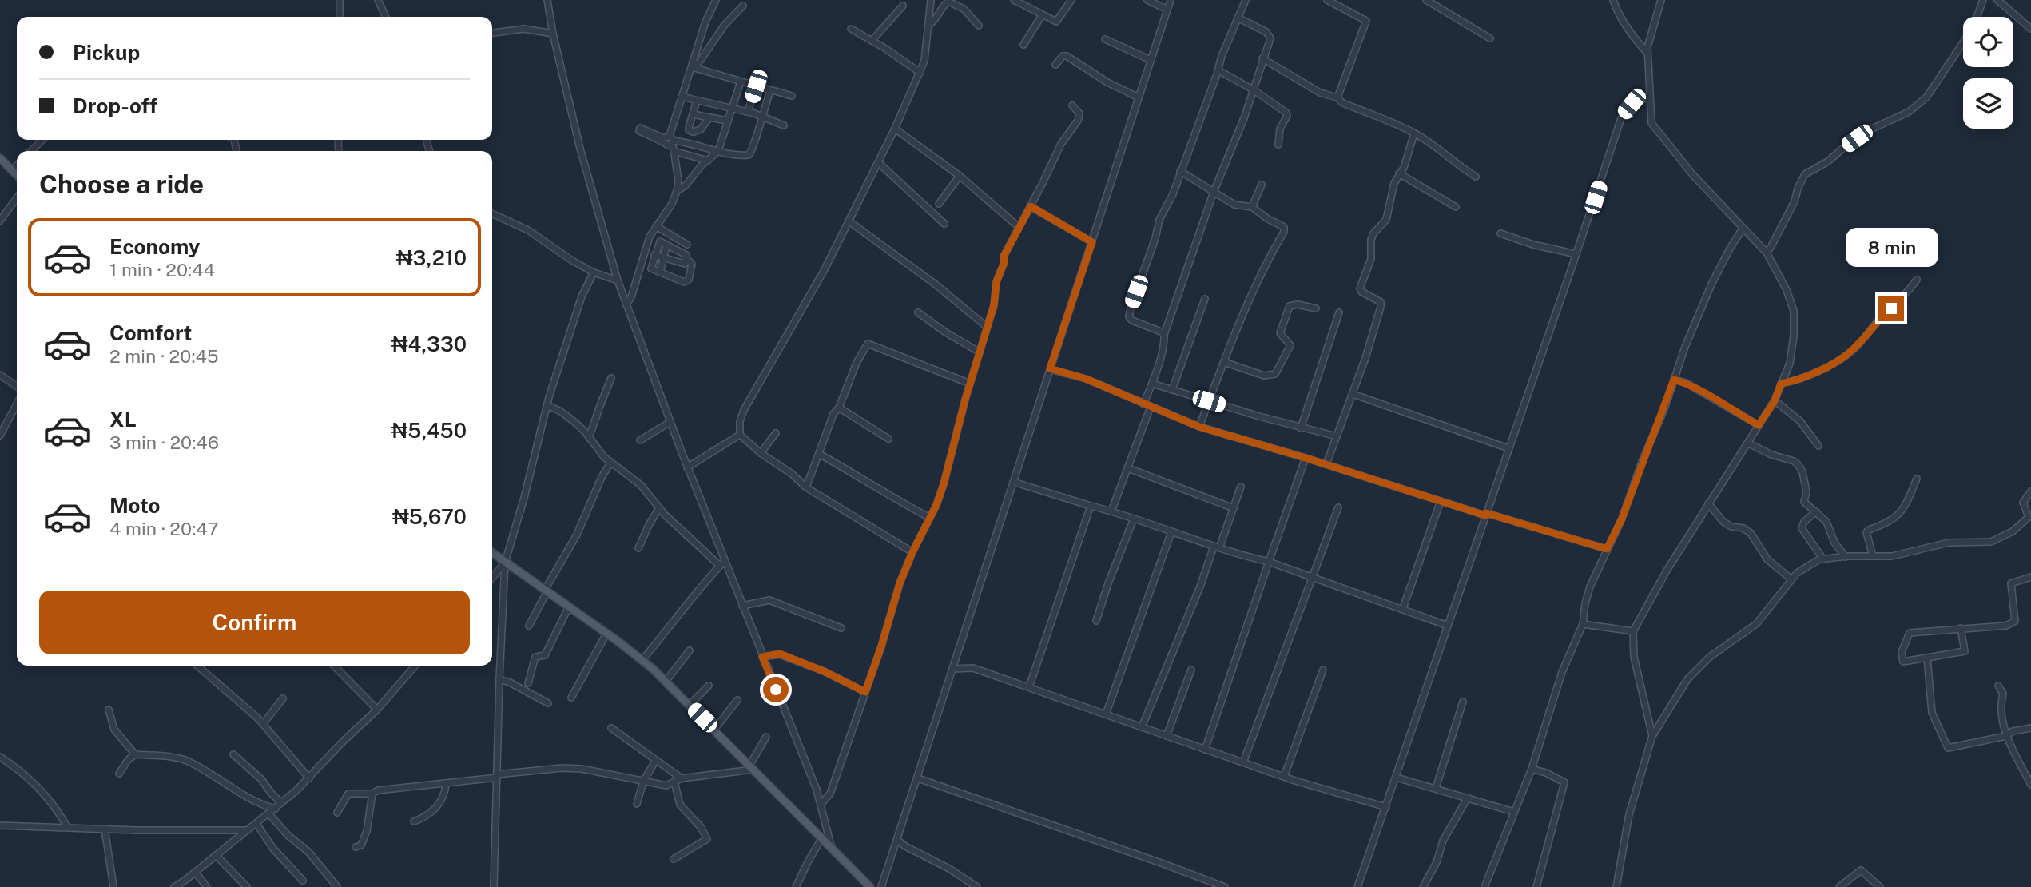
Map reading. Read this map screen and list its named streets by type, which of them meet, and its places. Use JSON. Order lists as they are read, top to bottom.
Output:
{
  "page": {
    "banner": ["Pickup", "Drop-off"],
    "heading": "Choose a ride",
    "list": [
      {
        "name": "Economy",
        "note": "1 min · 20:44",
        "value": "₦3,210"
      },
      {
        "name": "Comfort",
        "note": "2 min · 20:45",
        "value": "₦4,330"
      },
      {
        "name": "XL",
        "note": "3 min · 20:46",
        "value": "₦5,450"
      },
      {
        "name": "Moto",
        "note": "4 min · 20:47",
        "value": "₦5,670"
      }
    ],
    "bubble": "8 min",
    "buttons": "Confirm"
  }
}
